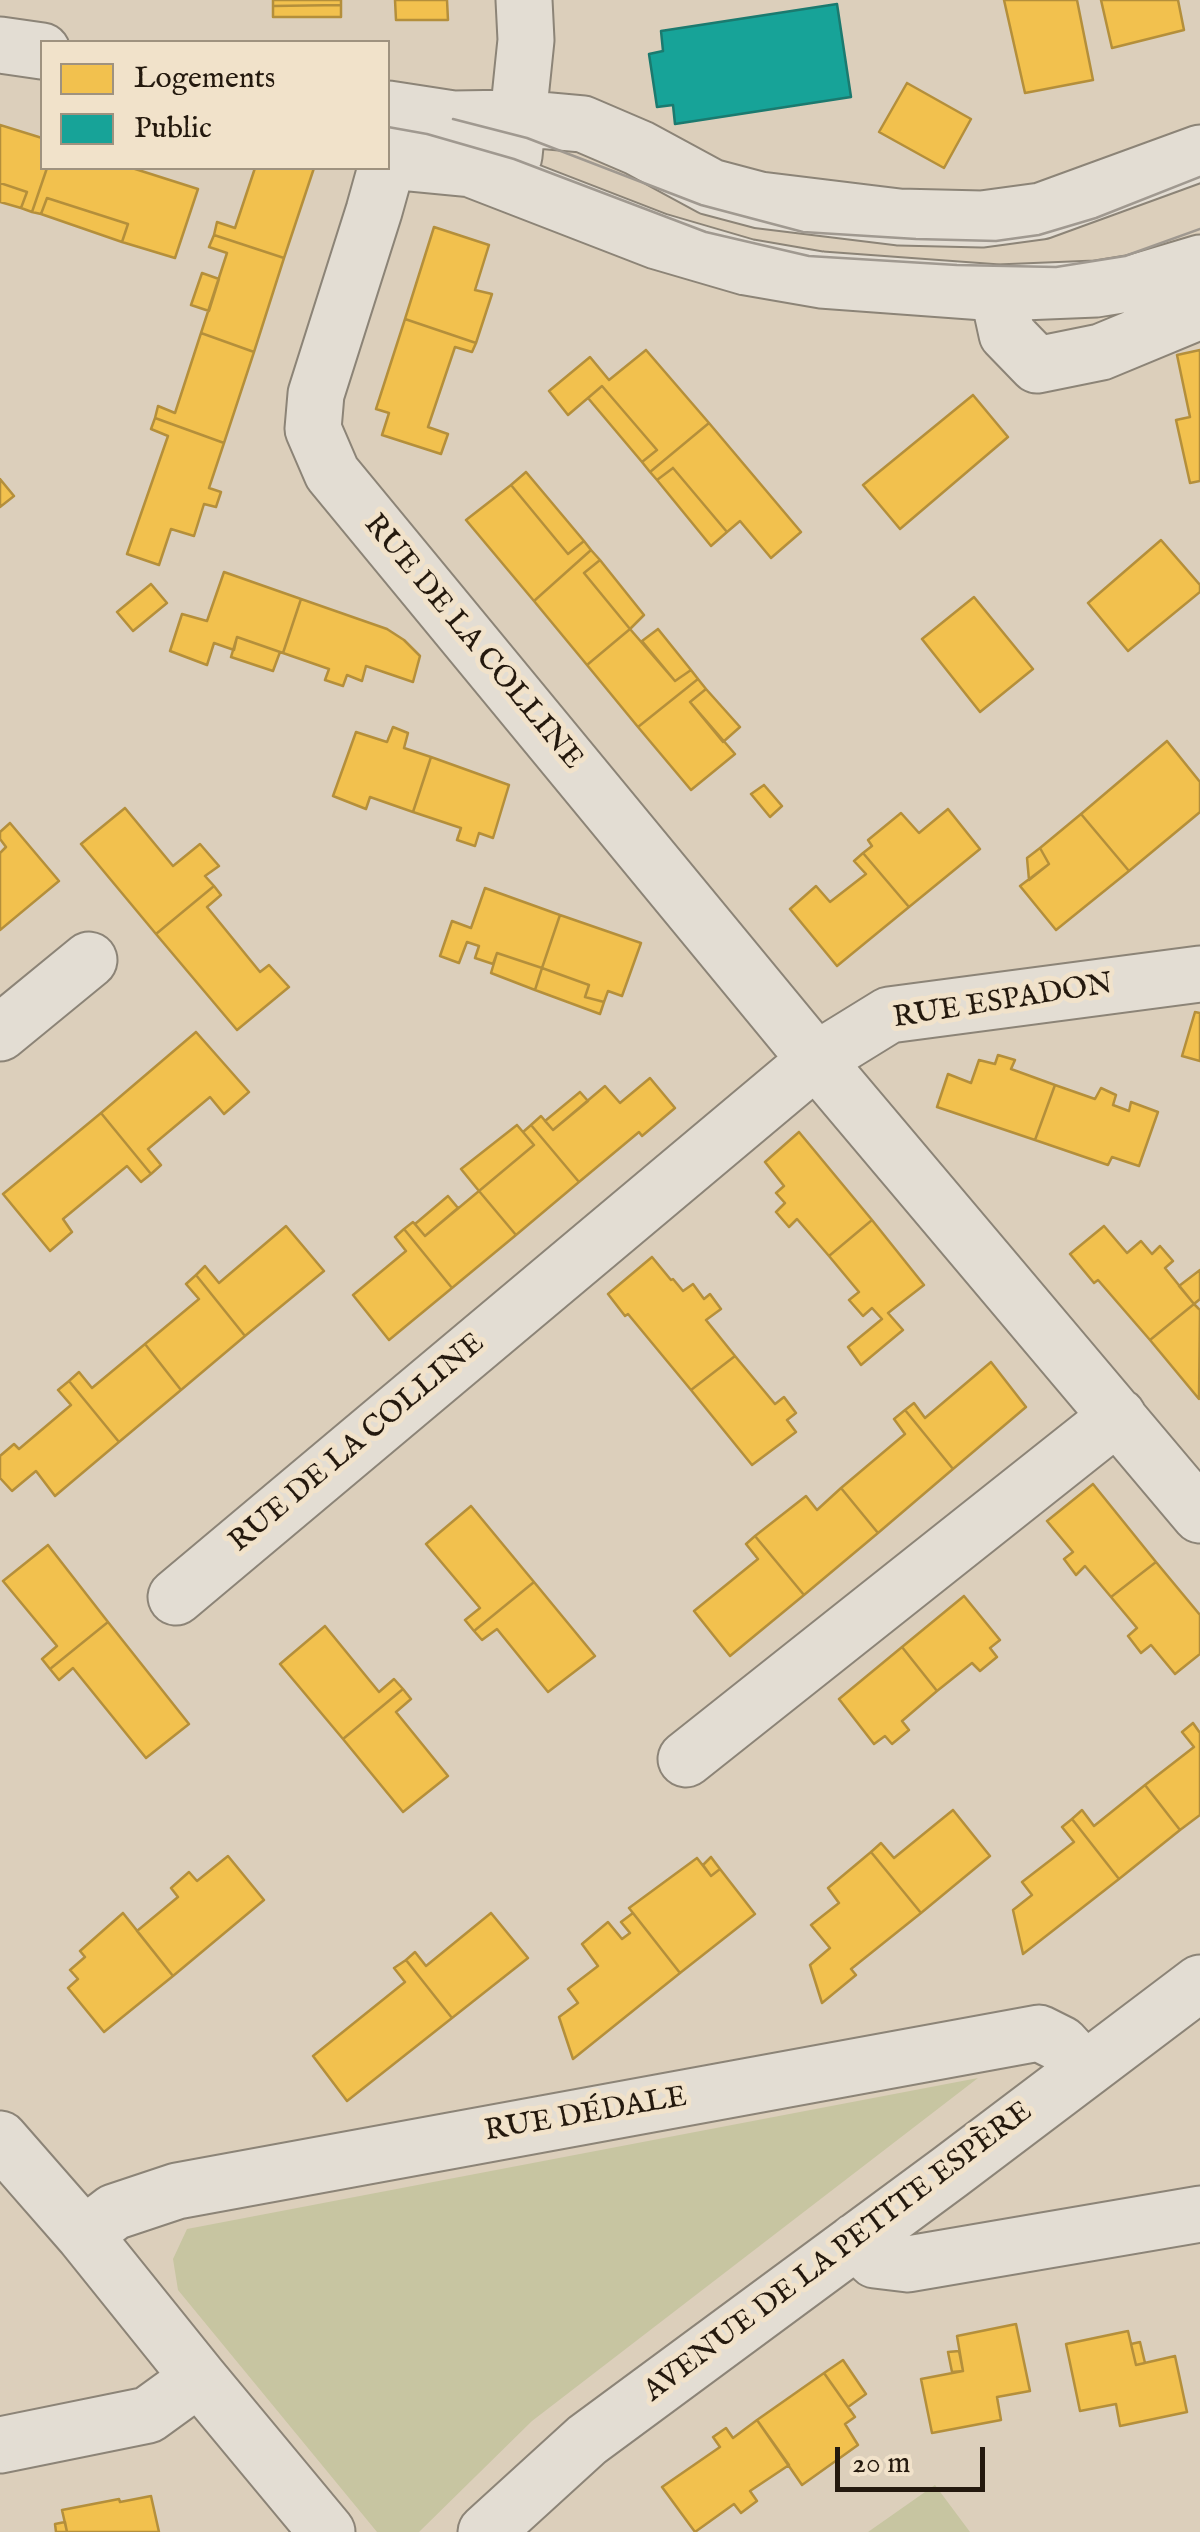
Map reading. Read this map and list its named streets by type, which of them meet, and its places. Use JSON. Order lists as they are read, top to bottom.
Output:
{
  "streets": {
    "street": [
      "RUE DE LA COLLINE",
      "RUE ESPADON",
      "RUE DÉDALE",
      "AVENUE DE LA PETITE ESPÈRE"
    ]
  },
  "crossings": [
    ["RUE DE LA COLLINE", "RUE ESPADON"],
    ["RUE DÉDALE", "AVENUE DE LA PETITE ESPÈRE"]
  ],
  "legend": ["Logements", "Public"],
  "scale_bar": "20 m"
}
